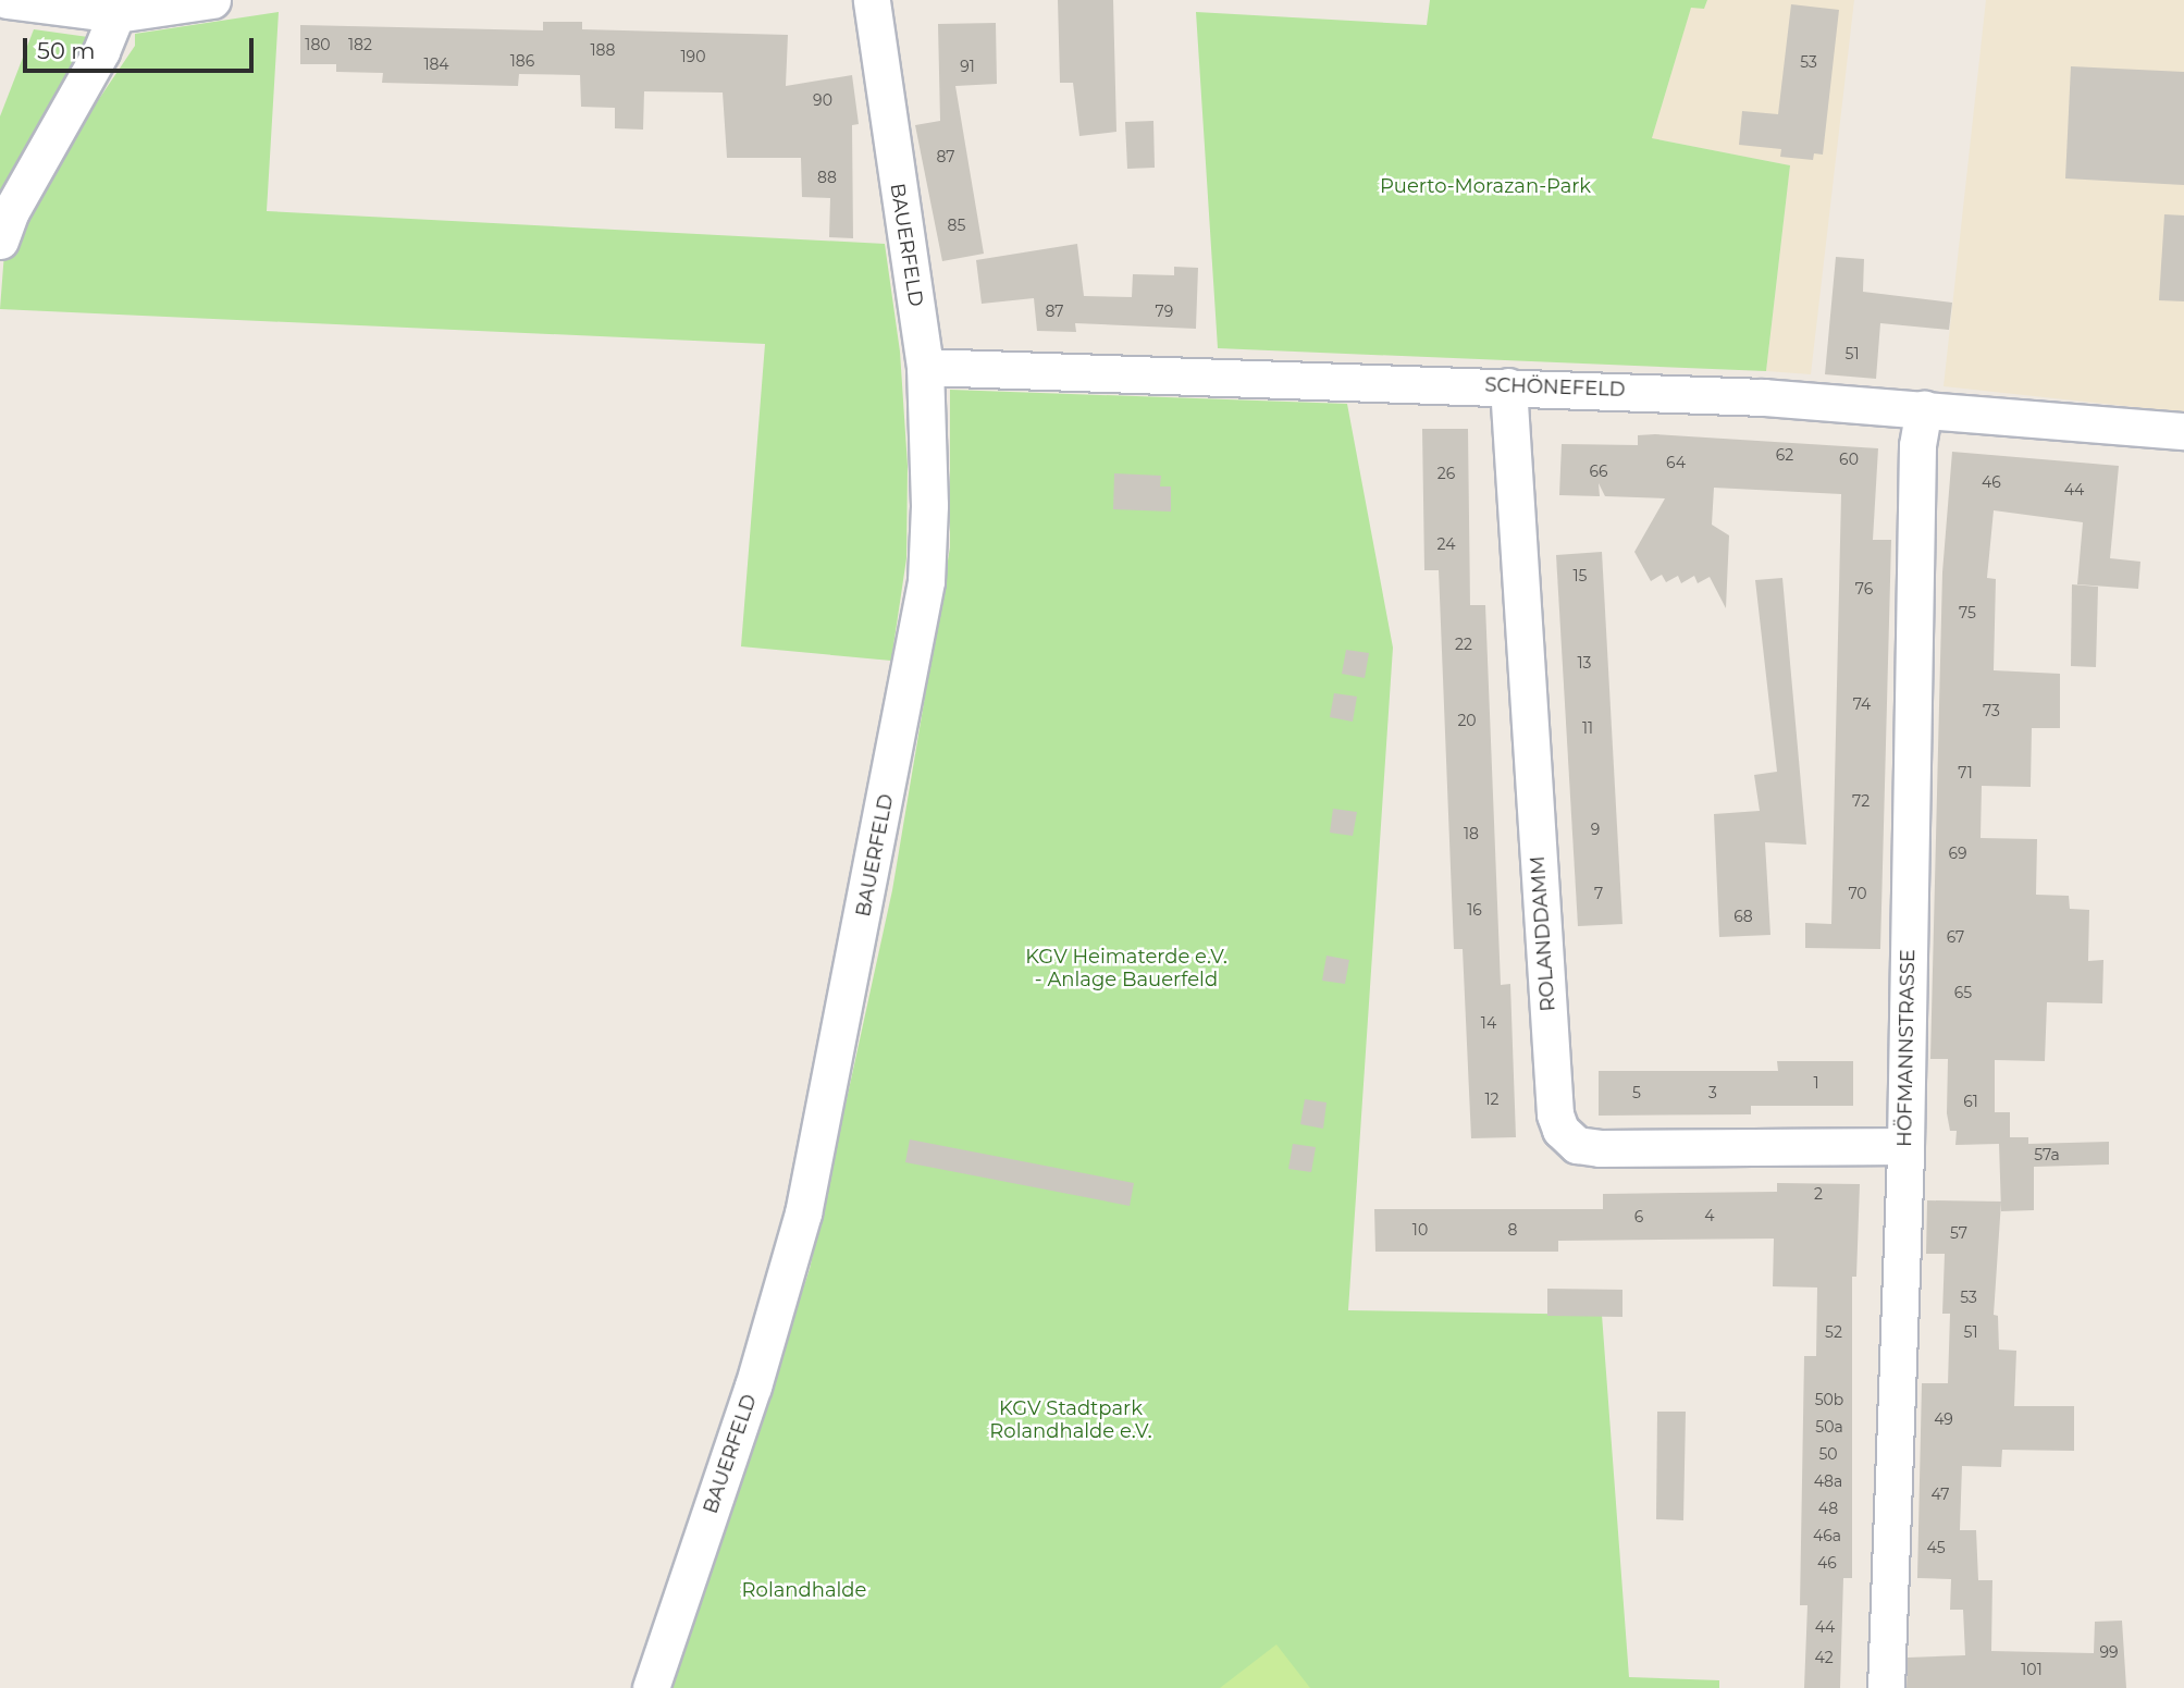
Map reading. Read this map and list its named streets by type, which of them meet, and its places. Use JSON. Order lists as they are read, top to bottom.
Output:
{
  "streets": {
    "street": [
      "BAUERFELD",
      "SCHÖNEFELD",
      "ROLANDDAMM",
      "HÖFMANNSTRASSE"
    ]
  },
  "crossings": [
    ["BAUERFELD", "SCHÖNEFELD"],
    ["SCHÖNEFELD", "ROLANDDAMM"],
    ["SCHÖNEFELD", "HÖFMANNSTRASSE"],
    ["ROLANDDAMM", "HÖFMANNSTRASSE"]
  ],
  "parks": [
    "Puerto-Morazan-Park",
    "KGV Heimaterde e.V. - Anlage Bauerfeld",
    "KGV Stadtpark Rolandhalde e.V.",
    "Rolandhalde"
  ],
  "house_numbers": [
    "180",
    "182",
    "188",
    "190",
    "186",
    "53",
    "184",
    "91",
    "90",
    "87",
    "88",
    "85",
    "87",
    "79",
    "51",
    "62",
    "60",
    "64",
    "66",
    "26",
    "46",
    "44",
    "24",
    "15",
    "76",
    "75",
    "22",
    "13",
    "74",
    "73",
    "20",
    "11",
    "71",
    "72",
    "9",
    "18",
    "69",
    "7",
    "70",
    "16",
    "68",
    "67",
    "65",
    "14",
    "1",
    "5",
    "3",
    "12",
    "61",
    "57a",
    "2",
    "4",
    "6",
    "10",
    "8",
    "57",
    "53",
    "52",
    "51",
    "50b",
    "49",
    "50a",
    "50",
    "48a",
    "47",
    "48",
    "46a",
    "45",
    "46",
    "44",
    "99",
    "42",
    "101"
  ],
  "scale_bar": "50 m"
}
